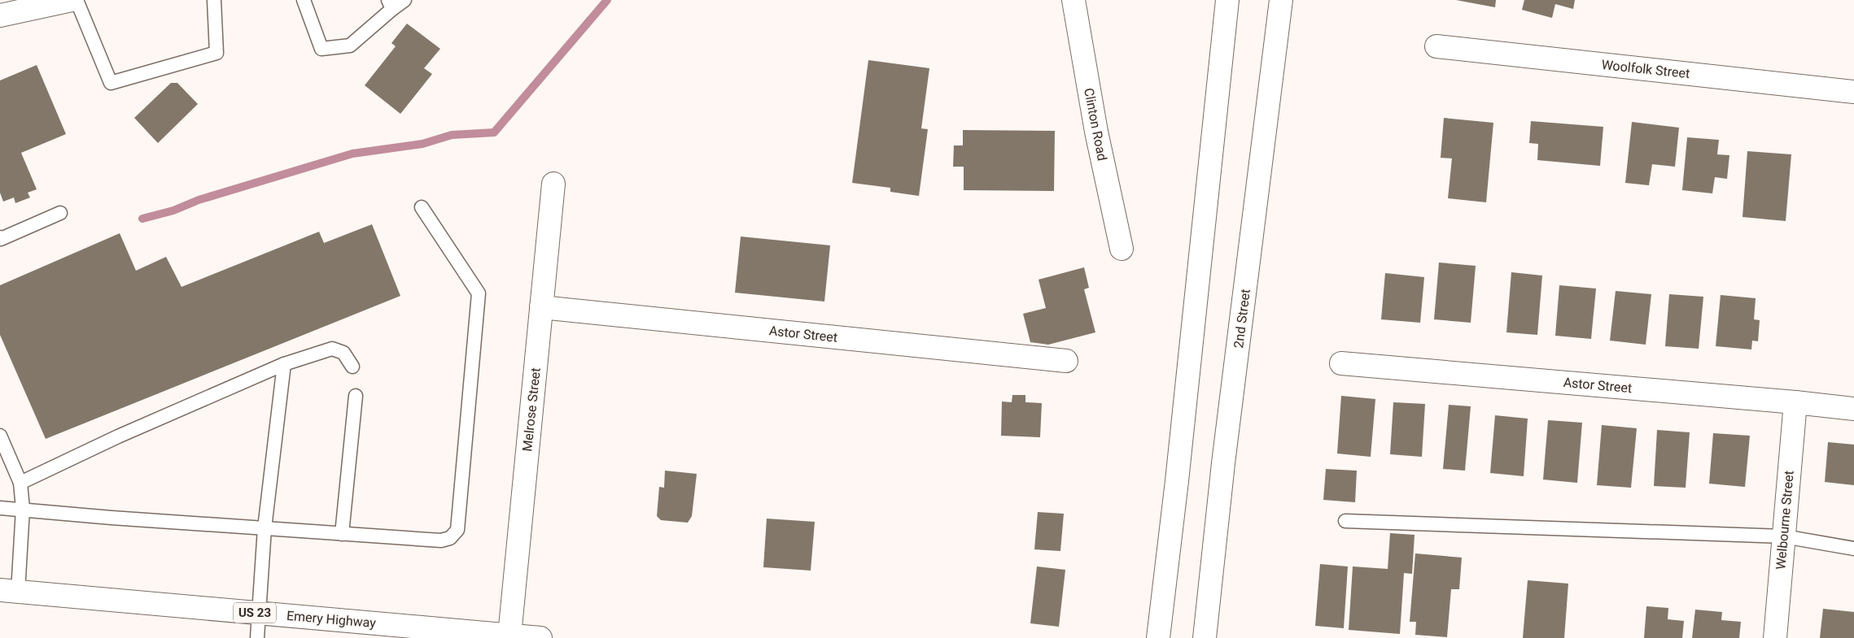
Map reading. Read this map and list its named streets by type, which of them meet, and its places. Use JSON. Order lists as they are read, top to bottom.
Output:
{
  "streets": {
    "main road": [
      "Woolfolk Street",
      "Clinton Road",
      "2nd Street",
      "Astor Street",
      "Melrose Street",
      "Welbourne Street",
      "US 23",
      "Emery Highway"
    ]
  },
  "crossings": [
    ["Astor Street", "Melrose Street"],
    ["Astor Street", "Welbourne Street"],
    ["Melrose Street", "Emery Highway"]
  ]
}
